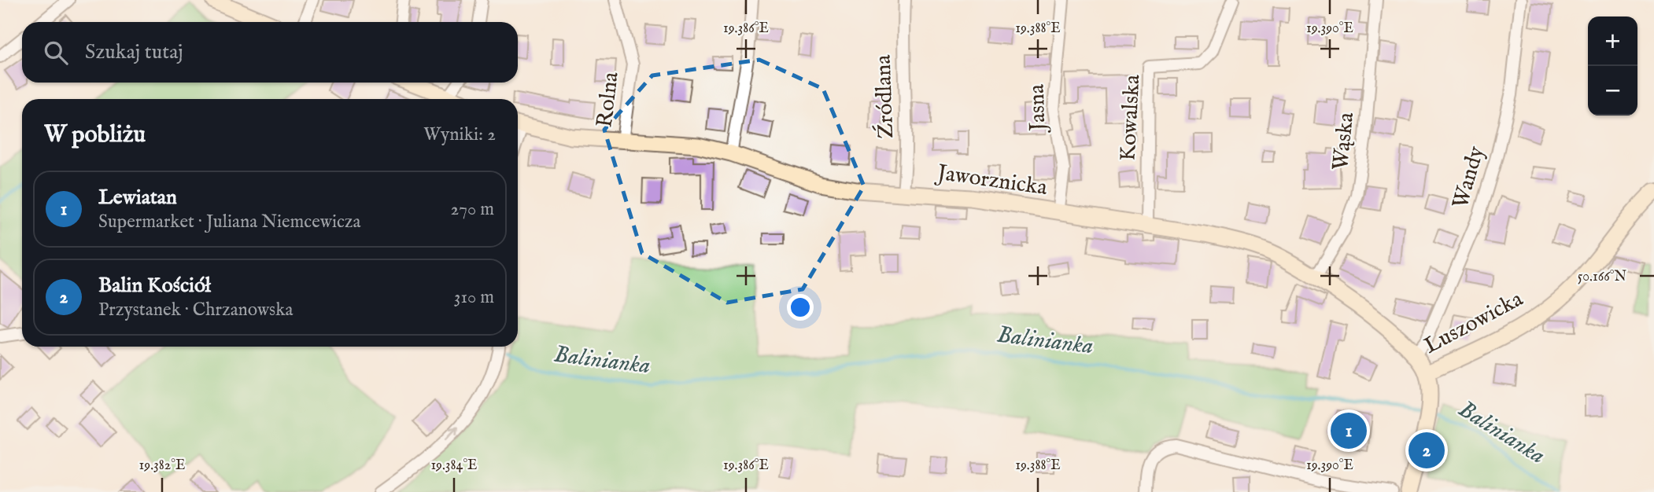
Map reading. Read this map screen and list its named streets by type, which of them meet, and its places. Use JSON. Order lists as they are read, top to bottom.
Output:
{
  "streets": {
    "street": [
      "Źródlana",
      "Rolna",
      "Jasna",
      "Kowalska",
      "Wąska",
      "Wandy",
      "Jaworznicka",
      "Luszowicka"
    ]
  },
  "crossings": [
    ["Źródlana", "Jaworznicka"],
    ["Rolna", "Jaworznicka"],
    ["Jasna", "Jaworznicka"],
    ["Kowalska", "Jaworznicka"],
    ["Wąska", "Jaworznicka"],
    ["Wandy", "Jaworznicka"],
    ["Jaworznicka", "Luszowicka"]
  ],
  "water": ["Balinianka"],
  "page": {
    "map_buttons": ["+", "−"],
    "search": "Szukaj tutaj",
    "heading": ["W pobliżu", "Wyniki: 2"],
    "list": [
      {
        "mark": "1",
        "name": "Lewiatan",
        "note": "Supermarket · Juliana Niemcewicza",
        "value": "270 m"
      },
      {
        "mark": "2",
        "name": "Balin Kościół",
        "note": "Przystanek · Chrzanowska",
        "value": "310 m"
      }
    ],
    "pins": ["1", "2"]
  },
  "coordinates": [
    "19.386°E",
    "19.388°E",
    "19.390°E",
    "50.166°N",
    "19.382°E",
    "19.384°E"
  ]
}
